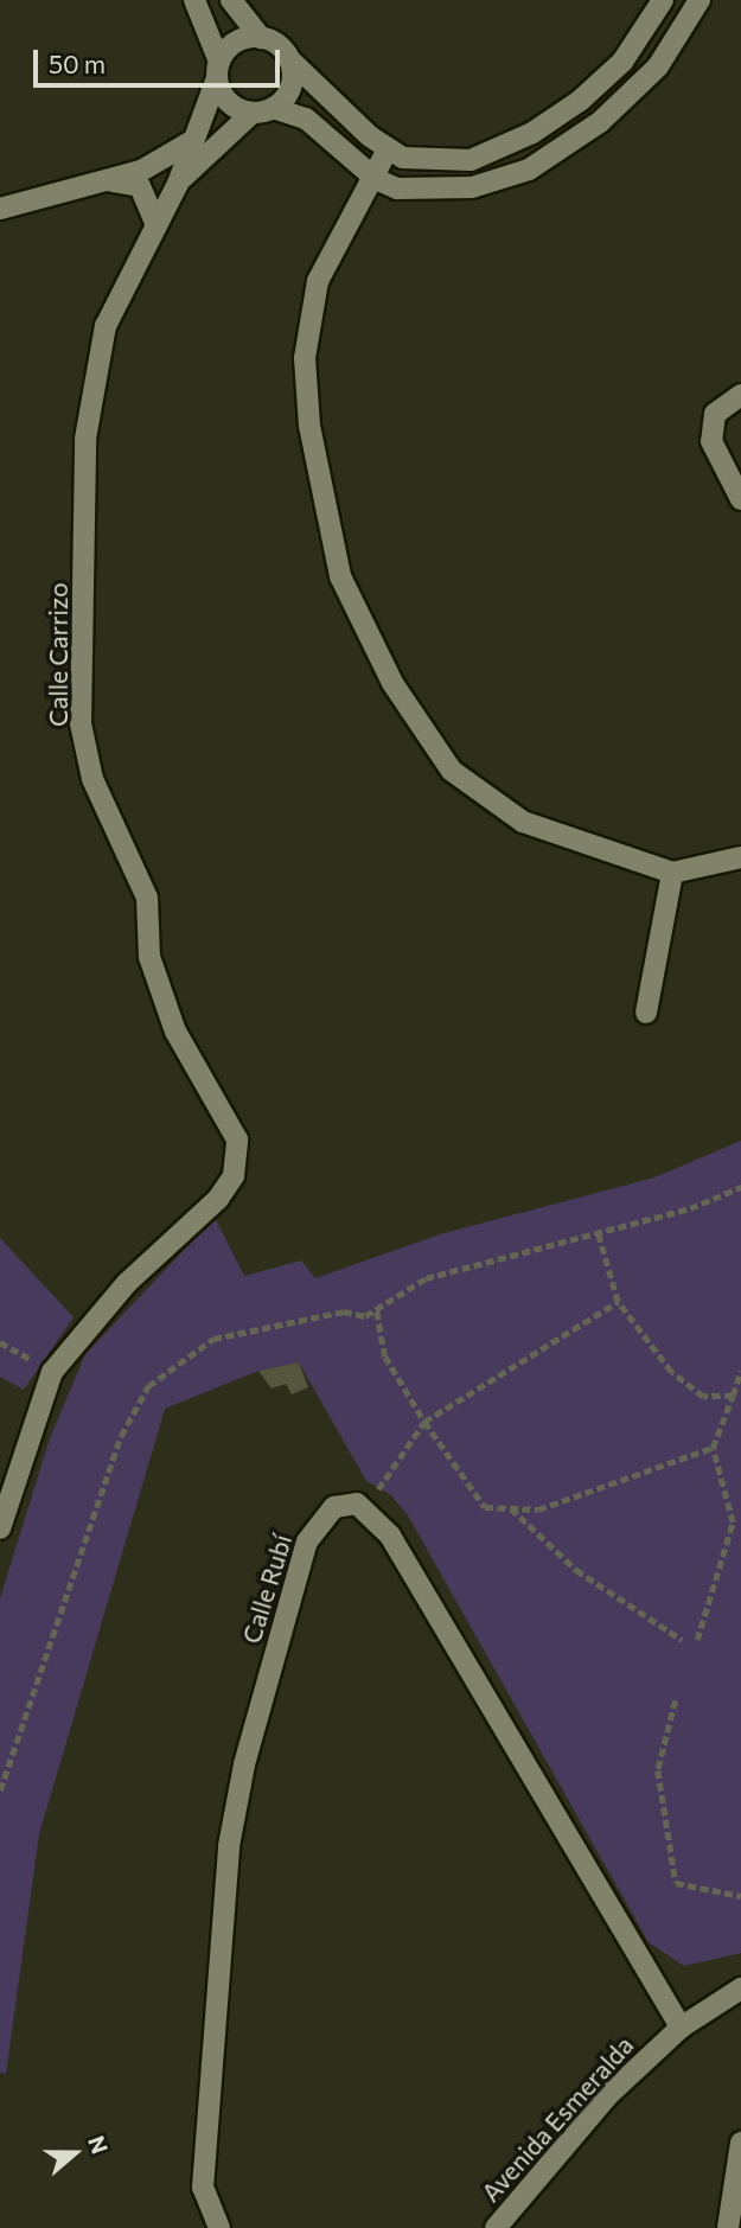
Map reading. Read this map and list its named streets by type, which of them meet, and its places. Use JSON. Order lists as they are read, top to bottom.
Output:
{
  "streets": {
    "street": ["Calle Carrizo", "Calle Rubí", "Avenida Esmeralda"]
  },
  "scale_bar": "50 m",
  "north": "right"
}
